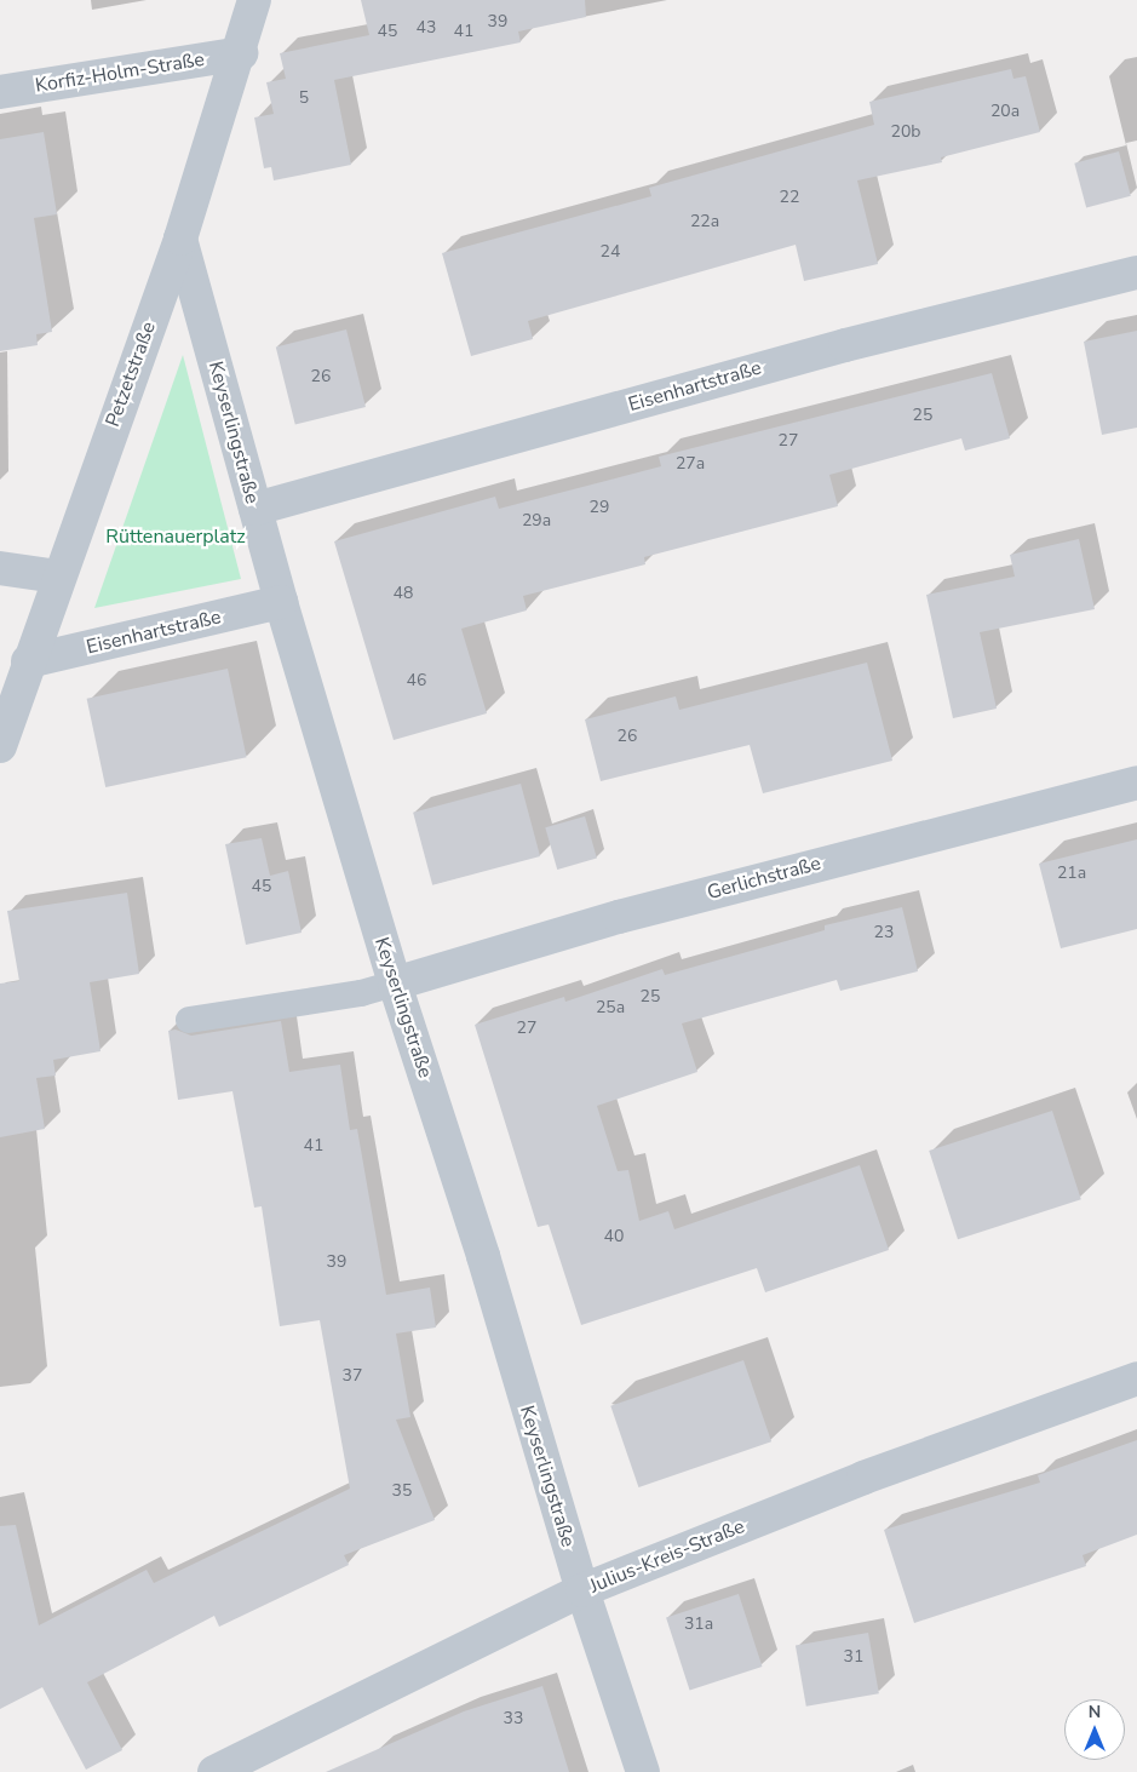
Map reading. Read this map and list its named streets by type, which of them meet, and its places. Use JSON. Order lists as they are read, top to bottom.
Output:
{
  "streets": {
    "street": [
      "Korfiz-Holm-Straße",
      "Petzetstraße",
      "Eisenhartstraße",
      "Keyserlingstraße",
      "Gerlichstraße",
      "Julius-Kreis-Straße"
    ]
  },
  "crossings": [
    ["Korfiz-Holm-Straße", "Petzetstraße"],
    ["Petzetstraße", "Eisenhartstraße"],
    ["Petzetstraße", "Keyserlingstraße"],
    ["Eisenhartstraße", "Keyserlingstraße"],
    ["Keyserlingstraße", "Gerlichstraße"],
    ["Keyserlingstraße", "Julius-Kreis-Straße"]
  ],
  "parks": ["Rüttenauerplatz"],
  "house_numbers": [
    "39",
    "43",
    "45",
    "41",
    "5",
    "20a",
    "20b",
    "22",
    "22a",
    "24",
    "26",
    "25",
    "27",
    "27a",
    "29",
    "29a",
    "48",
    "46",
    "26",
    "21a",
    "45",
    "23",
    "25",
    "25a",
    "27",
    "41",
    "40",
    "39",
    "37",
    "35",
    "31a",
    "31",
    "33"
  ],
  "north": "top"
}
